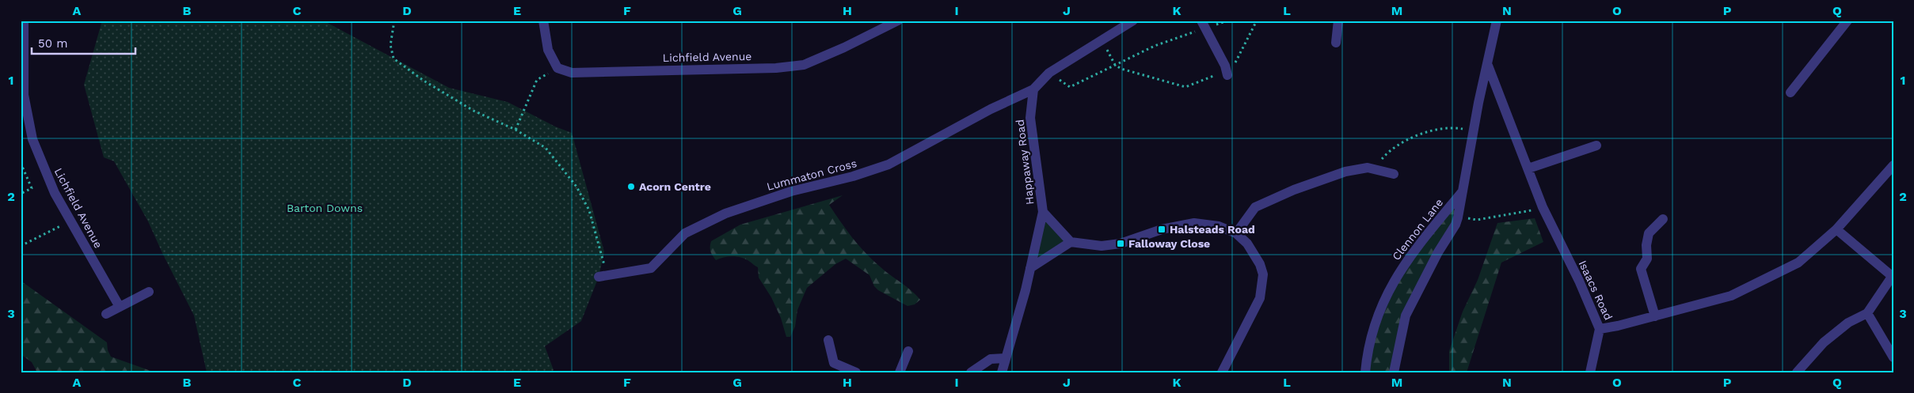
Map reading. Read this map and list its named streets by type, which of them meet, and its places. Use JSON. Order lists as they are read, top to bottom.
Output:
{
  "streets": {
    "street": [
      "Lichfield Avenue",
      "Happaway Road",
      "Lummaton Cross",
      "Clennon Lane",
      "Isaacs Road"
    ]
  },
  "crossings": [
    ["Happaway Road", "Lummaton Cross"],
    ["Clennon Lane", "Isaacs Road"]
  ],
  "parks": ["Barton Downs"],
  "places": {
    "other": ["Acorn Centre"],
    "transit": ["Halsteads Road", "Falloway Close"]
  },
  "scale_bar": "50 m",
  "grid": {
    "columns": [
      "A",
      "B",
      "C",
      "D",
      "E",
      "F",
      "G",
      "H",
      "I",
      "J",
      "K",
      "L",
      "M",
      "N",
      "O",
      "P",
      "Q"
    ],
    "rows": ["1", "2", "3"]
  }
}
